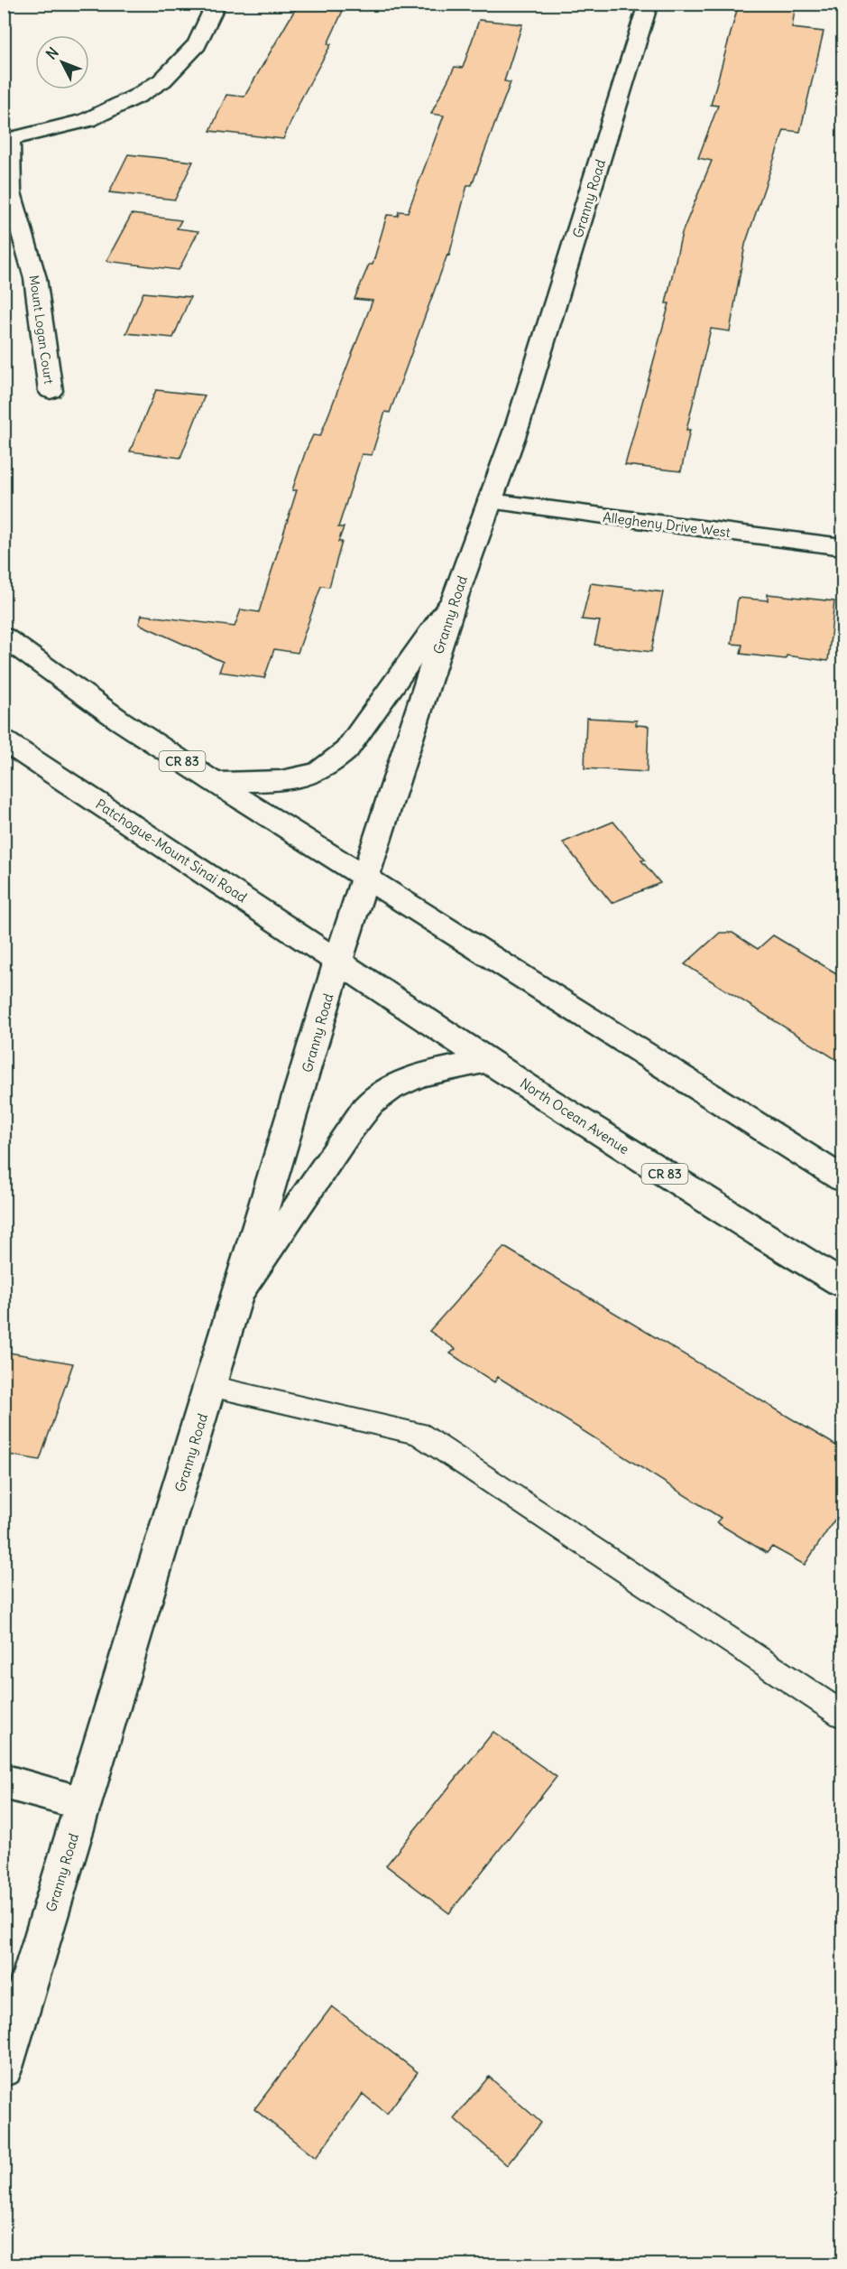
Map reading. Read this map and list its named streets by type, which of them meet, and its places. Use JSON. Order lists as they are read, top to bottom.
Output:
{
  "streets": {
    "main road": [
      "Granny Road",
      "Mount Logan Court",
      "Allegheny Drive West",
      "CR 83",
      "Patchogue-Mount Sinai Road",
      "North Ocean Avenue"
    ]
  },
  "crossings": [
    ["Granny Road", "Allegheny Drive West"],
    ["Granny Road", "CR 83"],
    ["Granny Road", "Patchogue-Mount Sinai Road"],
    ["Granny Road", "North Ocean Avenue"],
    ["Patchogue-Mount Sinai Road", "North Ocean Avenue"]
  ],
  "north": "top left"
}
